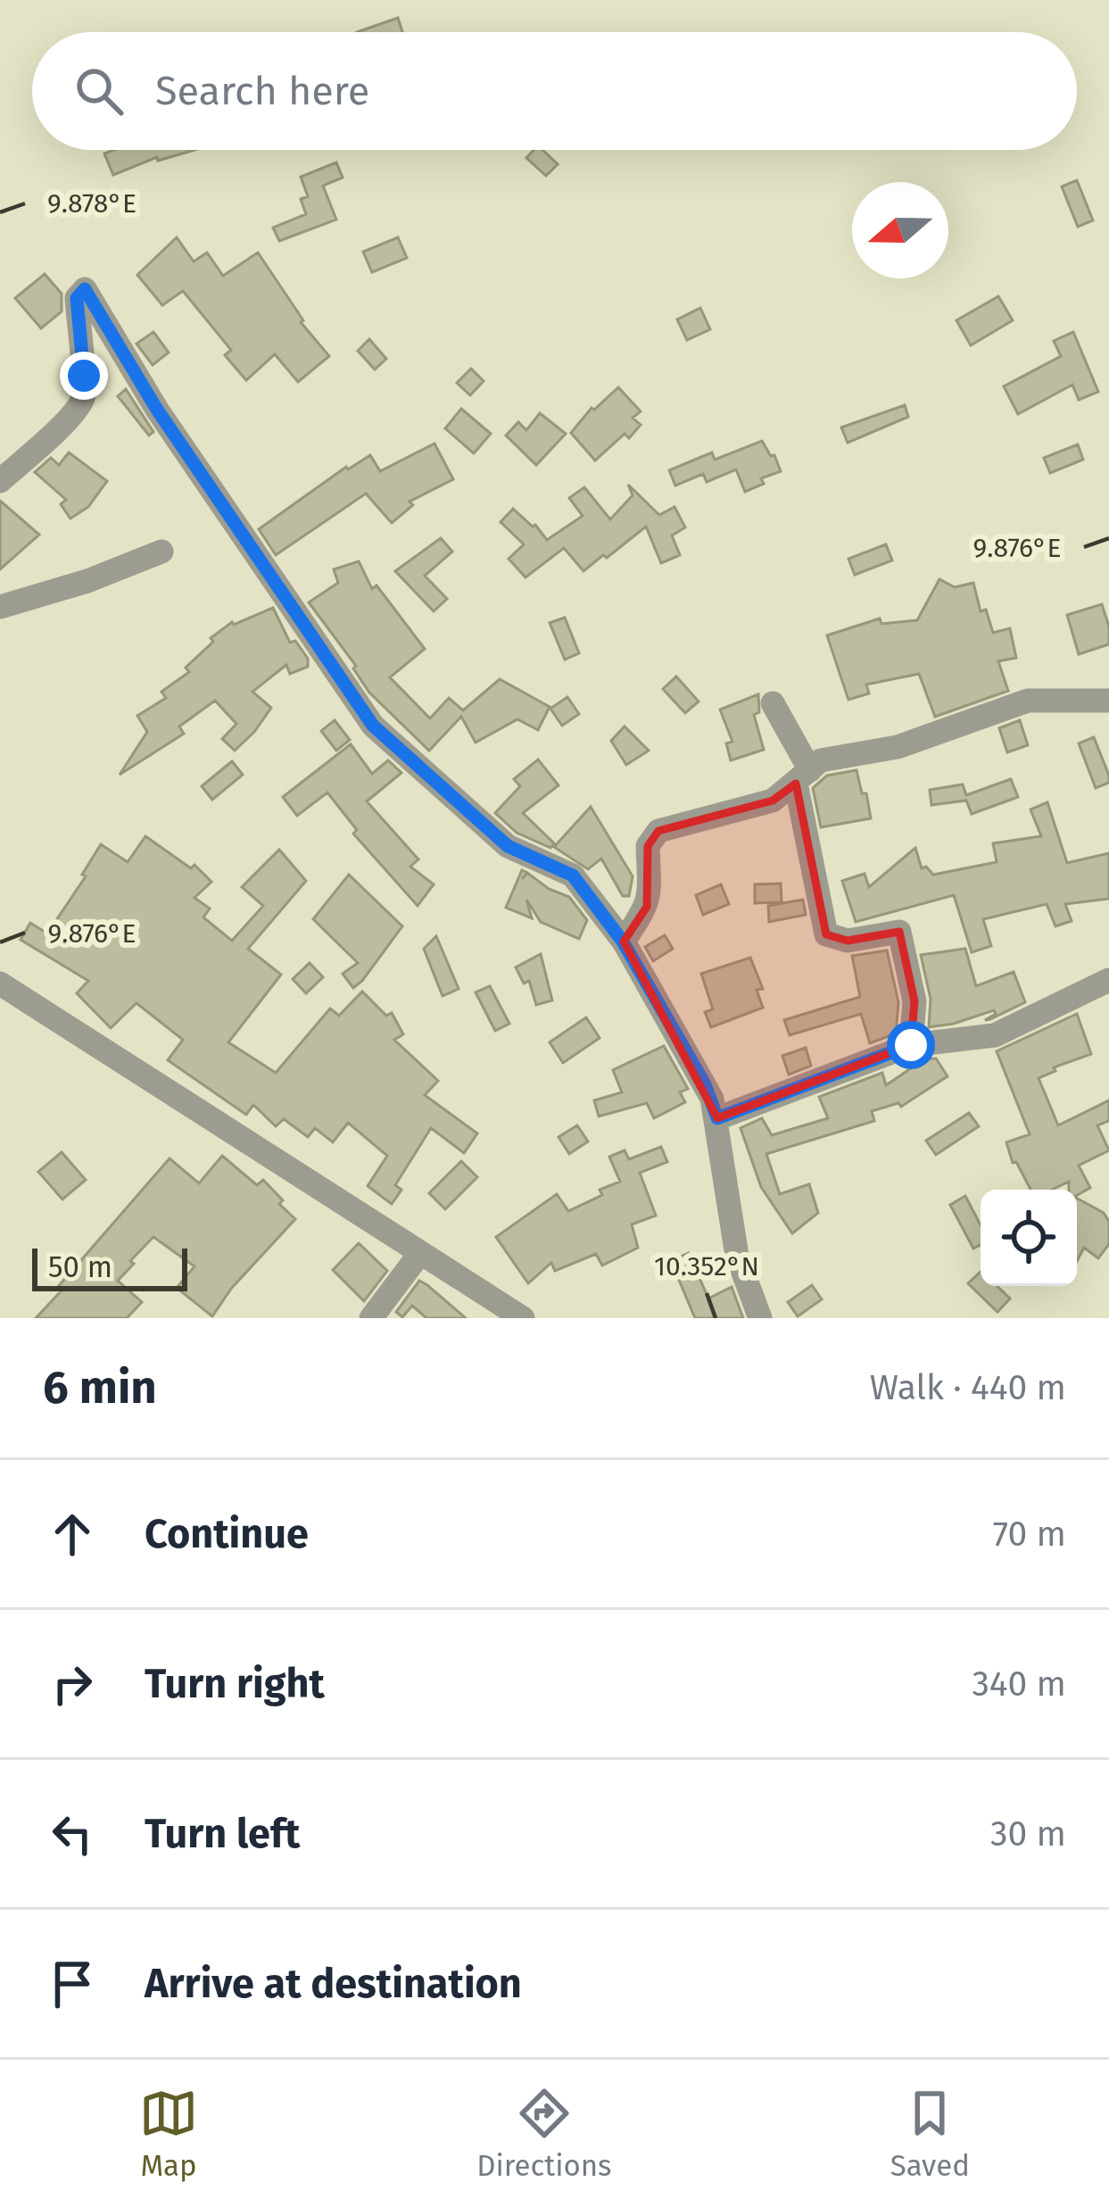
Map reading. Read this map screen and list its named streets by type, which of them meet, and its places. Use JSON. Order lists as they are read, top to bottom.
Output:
{
  "scale_bar": "50 m",
  "north": "left",
  "page": {
    "search": "Search here",
    "scale": "50 m",
    "heading": ["6 min", "Walk · 440 m"],
    "list": [
      ["Continue", "70 m"],
      ["Turn right", "340 m"],
      ["Turn left", "30 m"],
      "Arrive at destination"
    ],
    "nav": ["Map", "Directions", "Saved"]
  },
  "coordinates": ["9.878°E", "9.876°E", "10.352°N"]
}
